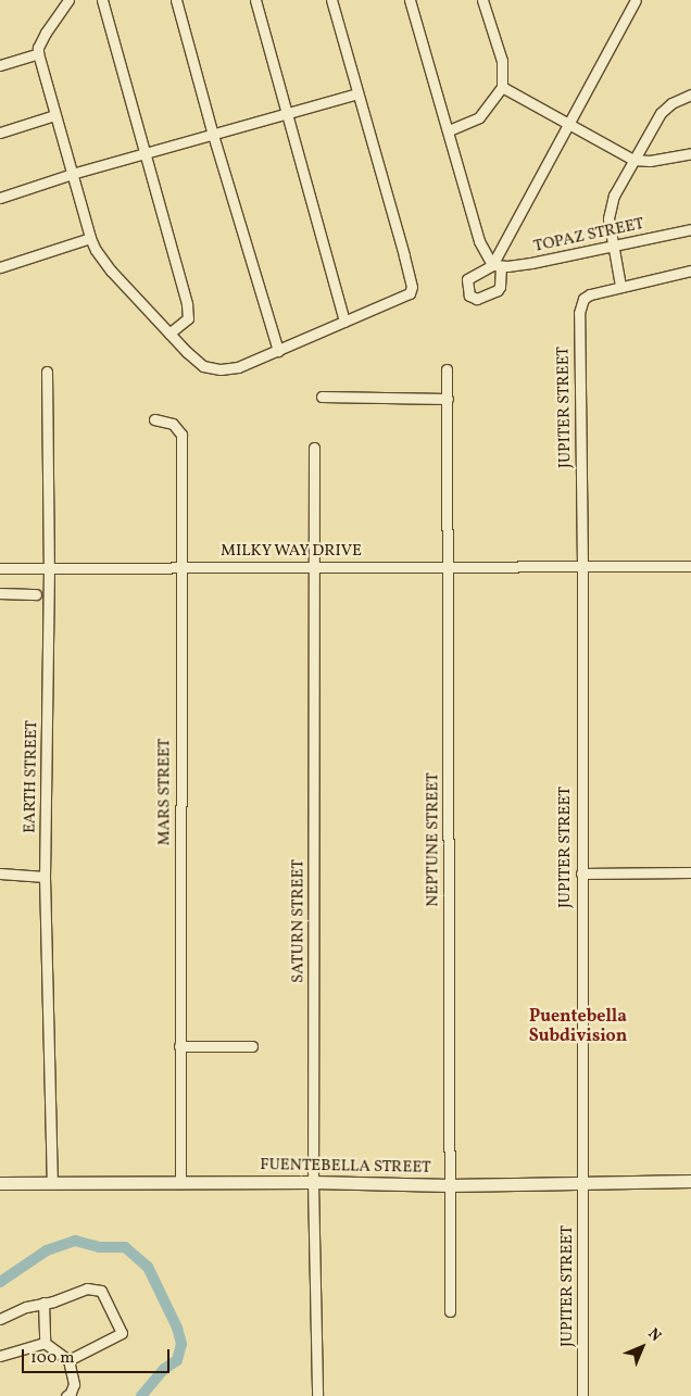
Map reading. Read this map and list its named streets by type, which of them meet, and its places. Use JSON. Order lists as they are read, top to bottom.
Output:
{
  "streets": {
    "street": [
      "TOPAZ STREET",
      "JUPITER STREET",
      "MILKY WAY DRIVE",
      "EARTH STREET",
      "MARS STREET",
      "NEPTUNE STREET",
      "SATURN STREET",
      "FUENTEBELLA STREET"
    ]
  },
  "crossings": [
    ["JUPITER STREET", "MILKY WAY DRIVE"],
    ["JUPITER STREET", "FUENTEBELLA STREET"],
    ["MILKY WAY DRIVE", "EARTH STREET"],
    ["MILKY WAY DRIVE", "MARS STREET"],
    ["MILKY WAY DRIVE", "NEPTUNE STREET"],
    ["MILKY WAY DRIVE", "SATURN STREET"],
    ["EARTH STREET", "FUENTEBELLA STREET"],
    ["MARS STREET", "FUENTEBELLA STREET"],
    ["NEPTUNE STREET", "FUENTEBELLA STREET"],
    ["SATURN STREET", "FUENTEBELLA STREET"]
  ],
  "districts": ["Puentebella Subdivision"],
  "scale_bar": "100 m",
  "north": "top right"
}
